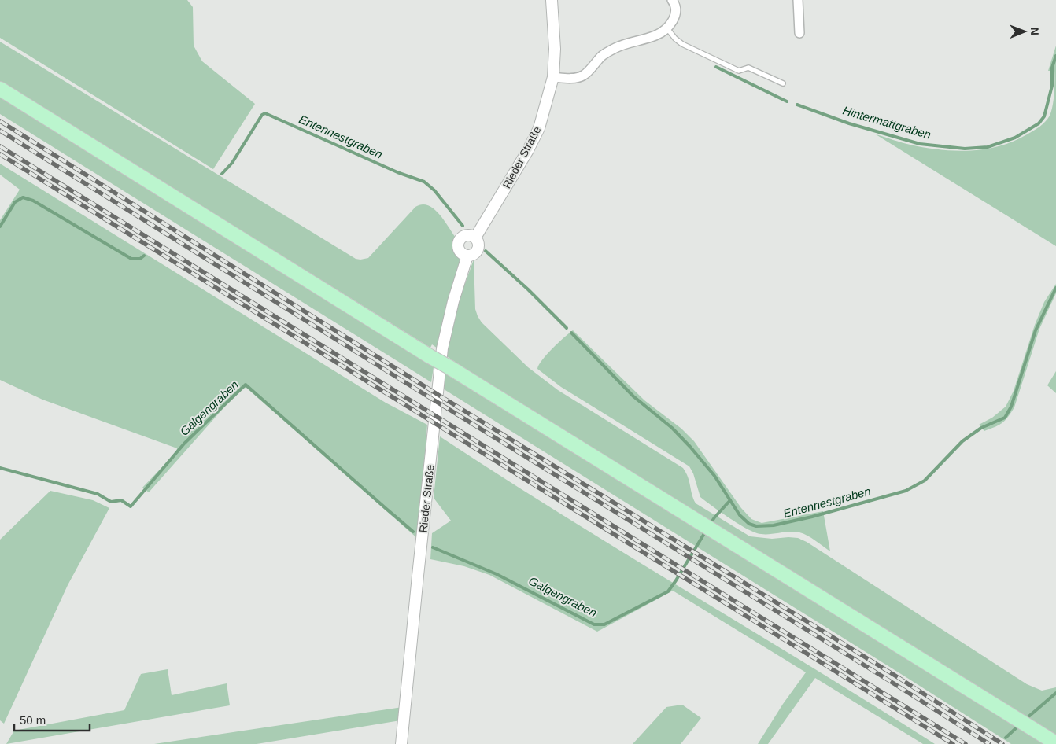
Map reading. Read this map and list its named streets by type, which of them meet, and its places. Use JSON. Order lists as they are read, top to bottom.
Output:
{
  "streets": {
    "street": ["Rieder Straße"]
  },
  "water": ["Hintermattgraben", "Entennestgraben", "Galgengraben"],
  "scale_bar": "50 m",
  "north": "right"
}
